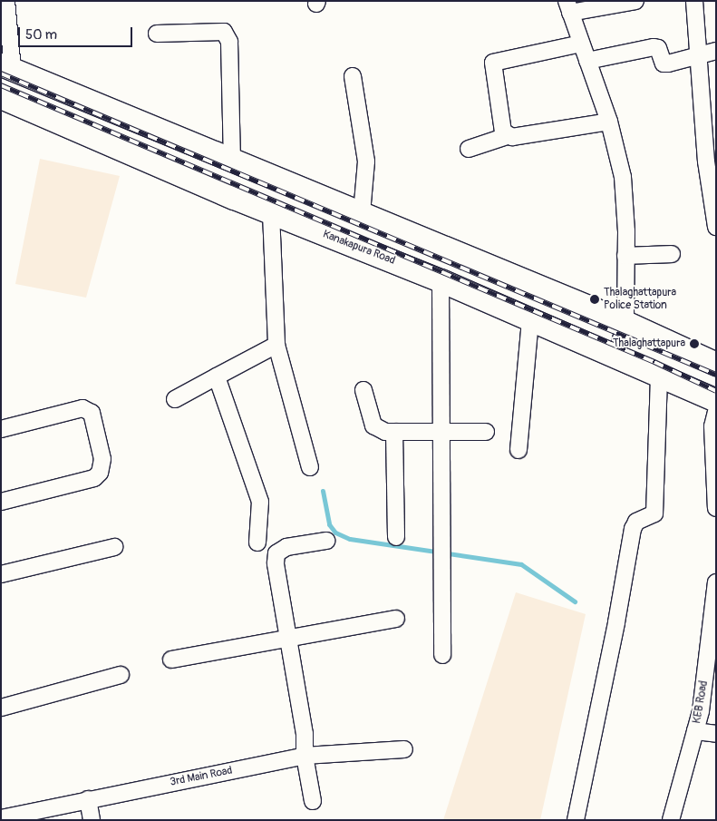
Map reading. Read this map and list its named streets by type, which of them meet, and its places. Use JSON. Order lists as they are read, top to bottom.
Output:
{
  "streets": {
    "highway": ["Kanakapura Road"],
    "street": ["KEB Road", "3rd Main Road"]
  },
  "places": ["Thalaghattapura Police Station", "Thalaghattapura"],
  "scale_bar": "50 m"
}
